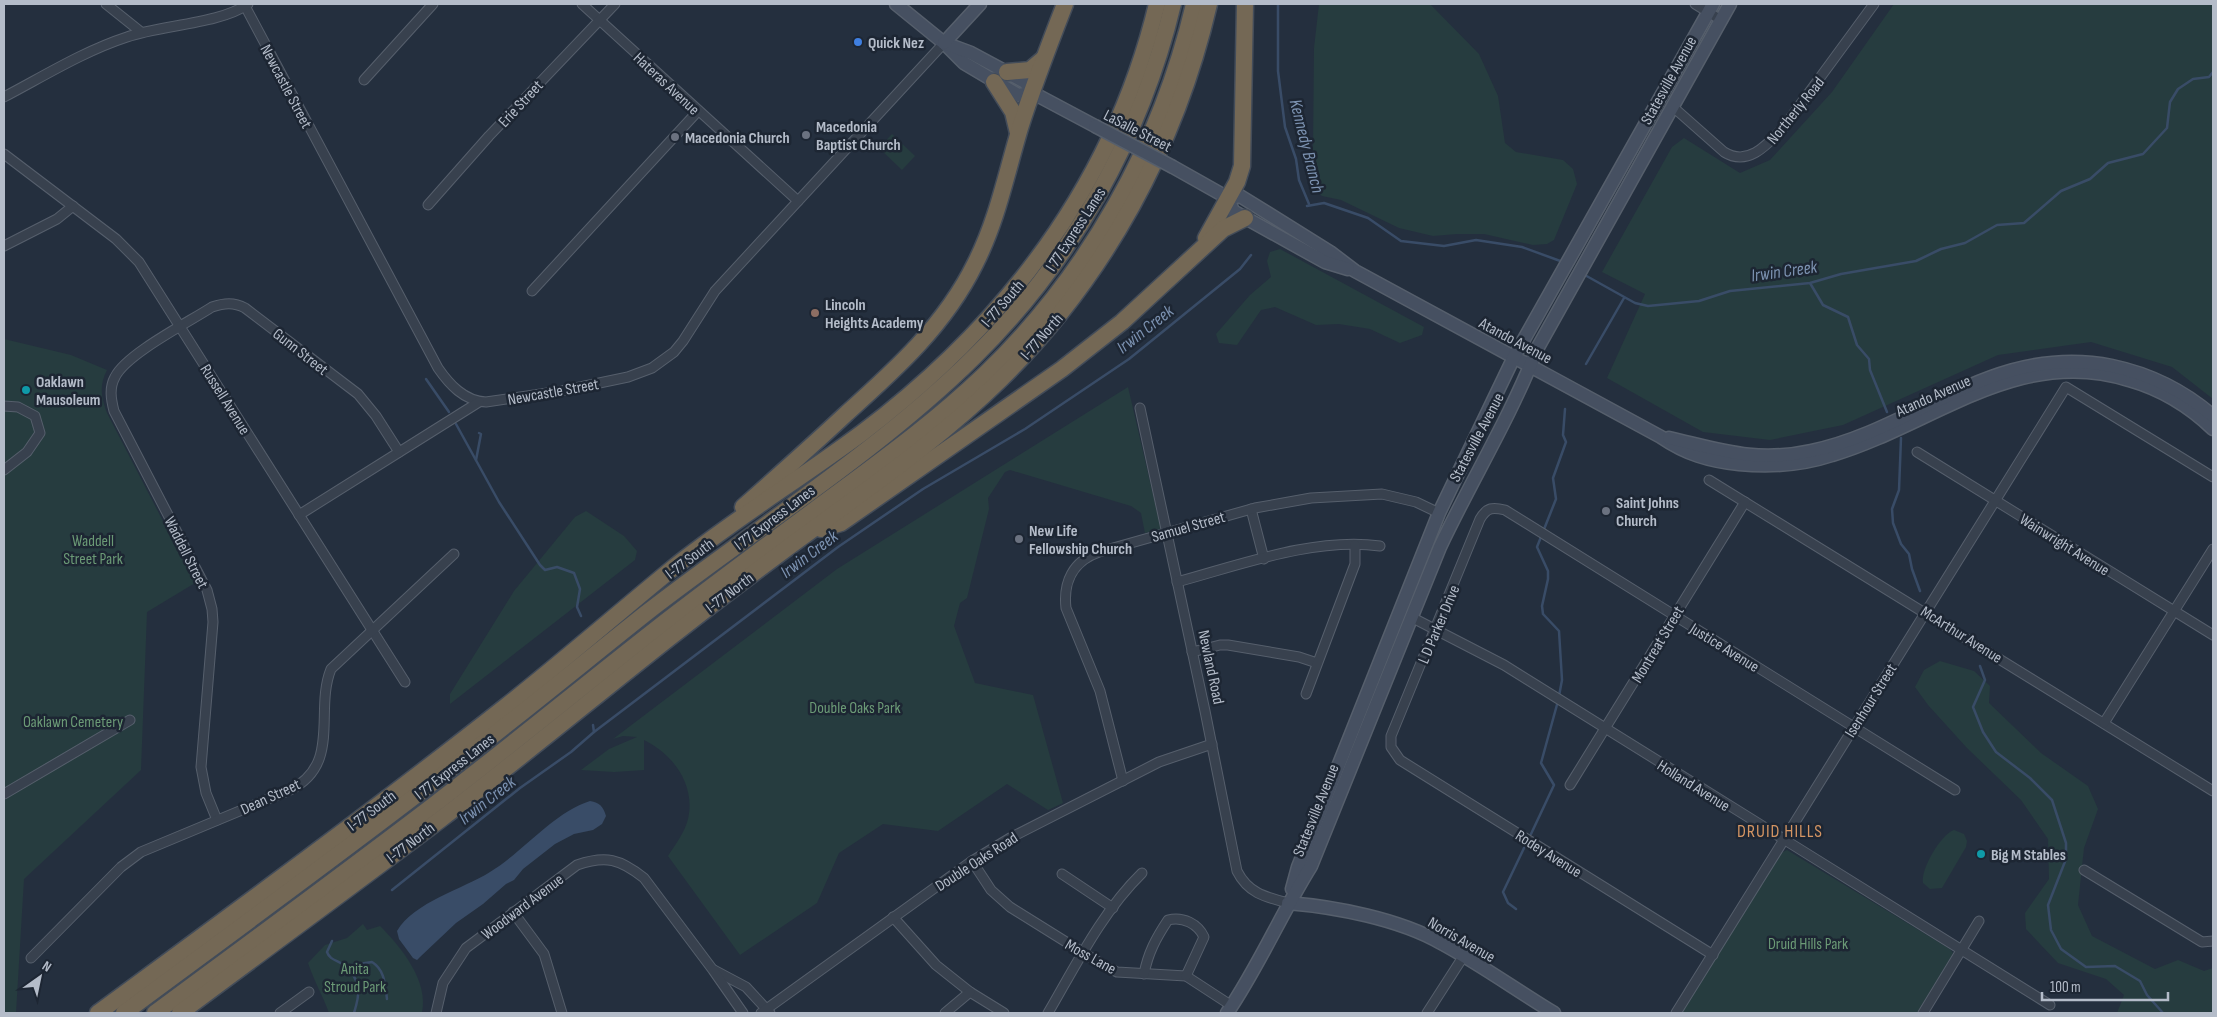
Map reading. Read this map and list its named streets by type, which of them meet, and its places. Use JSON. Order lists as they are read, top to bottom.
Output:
{
  "streets": {
    "highway": ["I 77 Express Lanes", "I-77 South", "I-77 North"],
    "main road": [
      "Statesville Avenue",
      "LaSalle Street",
      "Atando Avenue",
      "Norris Avenue"
    ],
    "street": [
      "Hateras Avenue",
      "Newcastle Street",
      "Erie Street",
      "Northerly Road",
      "Gunn Street",
      "Russell Avenue",
      "Samuel Street",
      "Wainwright Avenue",
      "Waddell Street",
      "L D Parker Drive",
      "McArthur Avenue",
      "Montreat Street",
      "Justice Avenue",
      "Newland Road",
      "Isenhour Street",
      "Holland Avenue",
      "Dean Street",
      "Rodey Avenue",
      "Double Oaks Road",
      "Woodward Avenue",
      "Moss Lane"
    ]
  },
  "crossings": [
    ["Statesville Avenue", "Northerly Road"],
    ["Statesville Avenue", "Atando Avenue"],
    ["Statesville Avenue", "Samuel Street"],
    ["Statesville Avenue", "Newland Road"],
    ["Statesville Avenue", "Holland Avenue"],
    ["Statesville Avenue", "Norris Avenue"],
    ["Hateras Avenue", "Newcastle Street"],
    ["Hateras Avenue", "Erie Street"],
    ["Newcastle Street", "LaSalle Street"],
    ["LaSalle Street", "Atando Avenue"],
    ["Gunn Street", "Russell Avenue"],
    ["Gunn Street", "Waddell Street"],
    ["Russell Avenue", "Waddell Street"],
    ["Russell Avenue", "Dean Street"],
    ["Samuel Street", "Newland Road"],
    ["Samuel Street", "Double Oaks Road"],
    ["Wainwright Avenue", "Isenhour Street"],
    ["Waddell Street", "Dean Street"],
    ["L D Parker Drive", "Justice Avenue"],
    ["L D Parker Drive", "Holland Avenue"],
    ["L D Parker Drive", "Rodey Avenue"],
    ["McArthur Avenue", "Montreat Street"],
    ["McArthur Avenue", "Isenhour Street"],
    ["Montreat Street", "Justice Avenue"],
    ["Montreat Street", "Holland Avenue"],
    ["Justice Avenue", "Isenhour Street"],
    ["Newland Road", "Double Oaks Road"],
    ["Newland Road", "Norris Avenue"],
    ["Isenhour Street", "Holland Avenue"],
    ["Isenhour Street", "Rodey Avenue"],
    ["Double Oaks Road", "Moss Lane"]
  ],
  "districts": ["DRUID HILLS"],
  "water": ["Kennedy Branch", "Irwin Creek"],
  "parks": [
    "Waddell Street Park",
    "Double Oaks Park",
    "Oaklawn Cemetery",
    "Druid Hills Park",
    "Anita Stroud Park"
  ],
  "places": [
    "Quick Nez",
    "Macedonia Baptist Church",
    "Macedonia Church",
    "Lincoln Heights Academy",
    "Oaklawn Mausoleum",
    "Saint Johns Church",
    "New Life Fellowship Church",
    "Big M Stables"
  ],
  "scale_bar": "100 m",
  "north": "top right"
}
